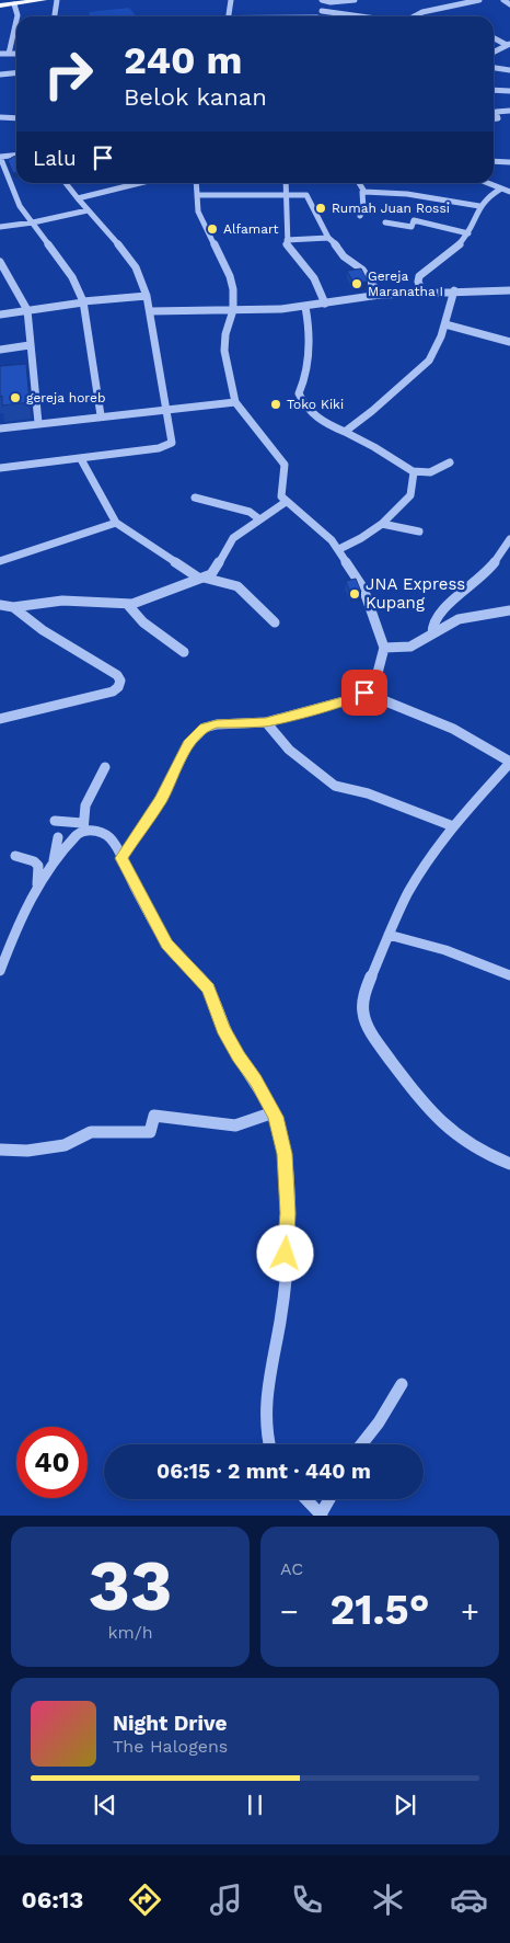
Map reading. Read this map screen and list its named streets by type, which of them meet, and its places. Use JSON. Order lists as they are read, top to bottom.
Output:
{
  "places": [
    "Rumah Juan Rossi",
    "Alfamart",
    "Gereja Maranatha I",
    "gereja horeb",
    "Toko Kiki",
    "JNA Express Kupang"
  ],
  "page": {
    "turn": ["240 m", "Belok kanan"],
    "then": "Lalu",
    "limit": "40",
    "trip": "06:15 · 2 mnt · 440 m",
    "tile": [
      ["33", "km/h"],
      "AC"
    ],
    "heat": ["−", "21.5°", "+"],
    "song": ["Night Drive", "The Halogens"],
    "tabs": "06:13"
  }
}
